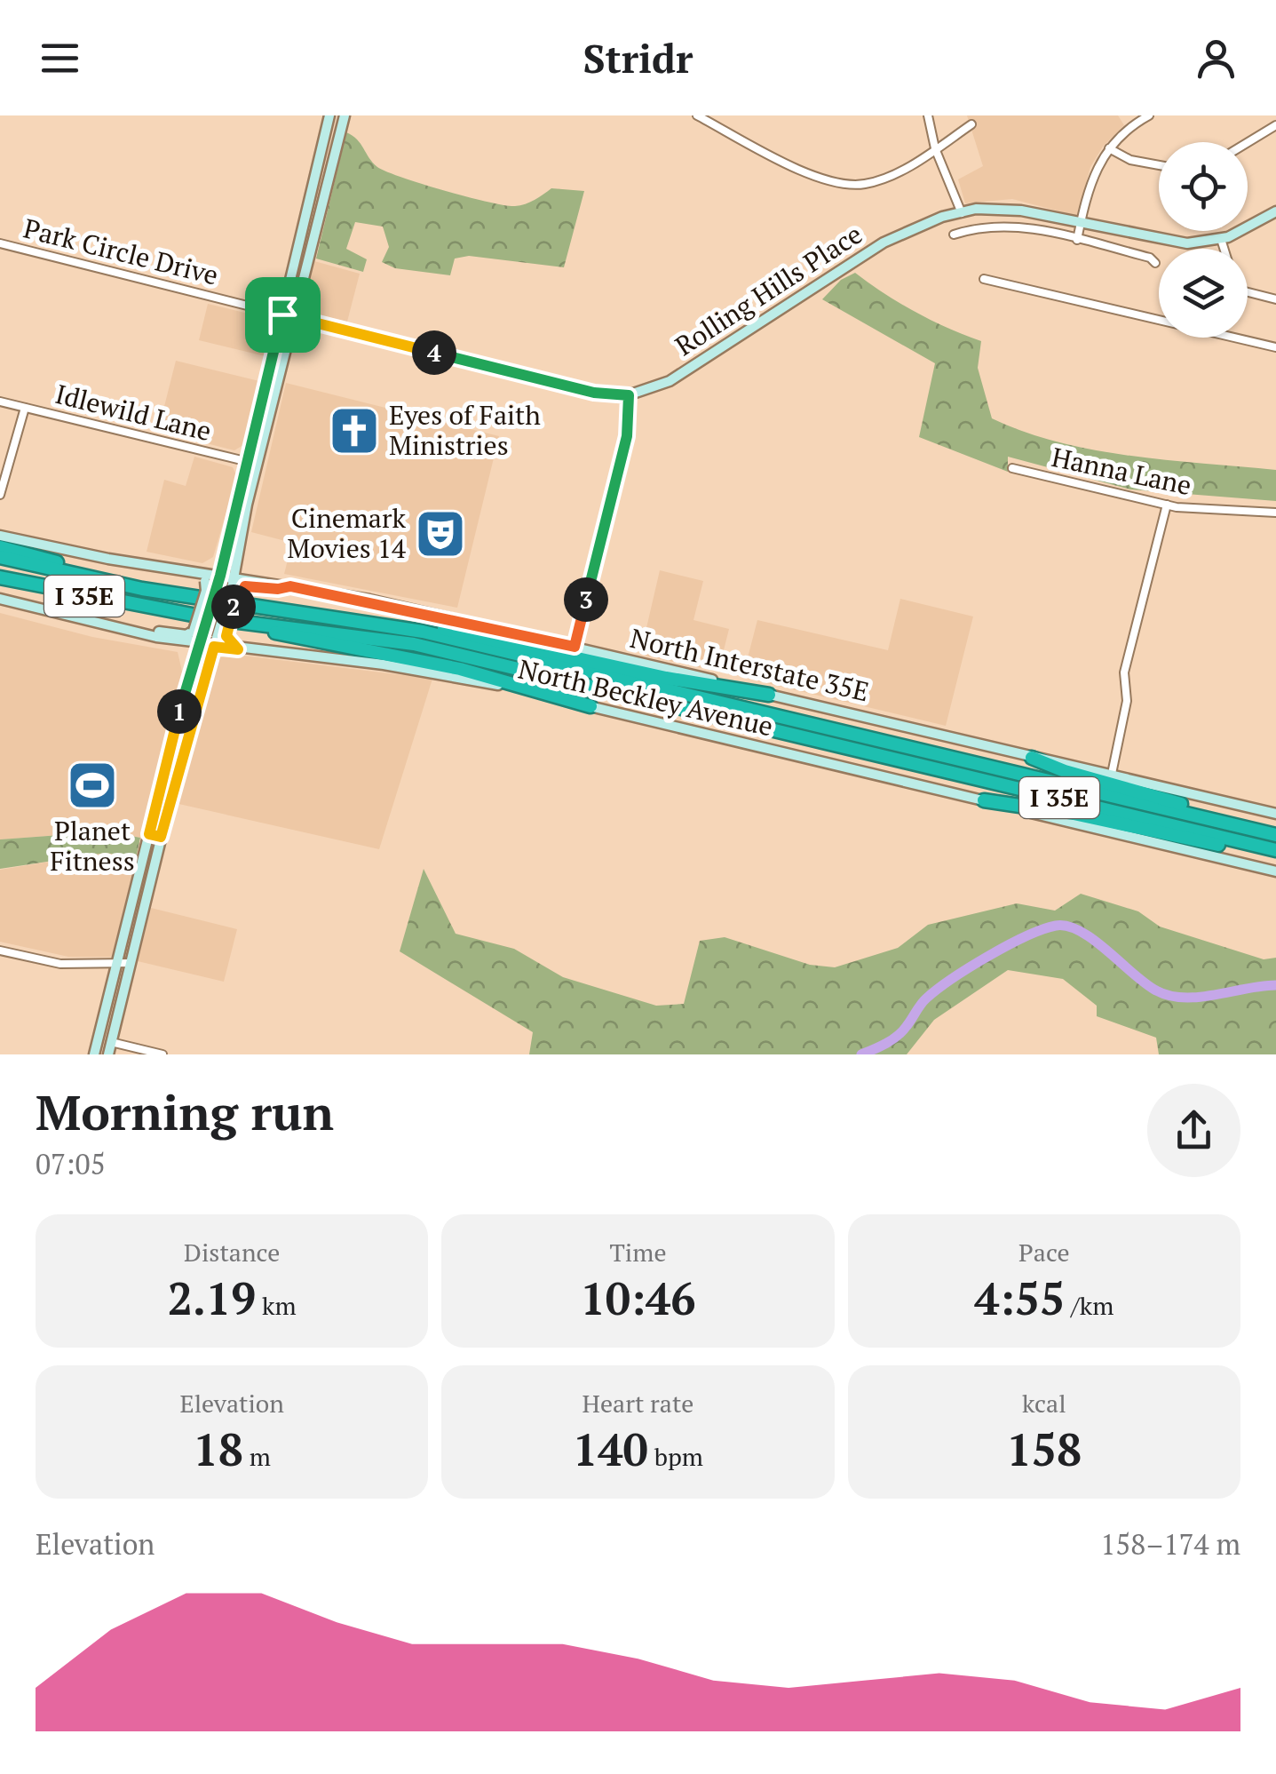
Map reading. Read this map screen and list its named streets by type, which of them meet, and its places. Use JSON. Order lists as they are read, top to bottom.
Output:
{
  "streets": {
    "highway": ["I 35E"],
    "main road": ["Rolling Hills Place", "North Interstate 35E", "North Beckley Avenue"],
    "street": ["Park Circle Drive", "Idlewild Lane", "Hanna Lane"]
  },
  "crossings": [
    ["Park Circle Drive", "Rolling Hills Place"]
  ],
  "places": {
    "church": ["Eyes of Faith Ministries"],
    "theatre": ["Cinemark Movies 14"],
    "sports": ["Planet Fitness"]
  },
  "page": {
    "header": "Stridr",
    "pins": [
      "4",
      "3",
      "2",
      "1"
    ],
    "heading": ["Morning run", "07:05"],
    "stats": [
      ["Distance", "2.19 km"],
      ["Time", "10:46"],
      ["Pace", "4:55 /km"],
      ["Elevation", "18 m"],
      ["Heart rate", "140 bpm"],
      ["kcal", "158"]
    ],
    "chart": ["Elevation", "158–174 m"]
  }
}
